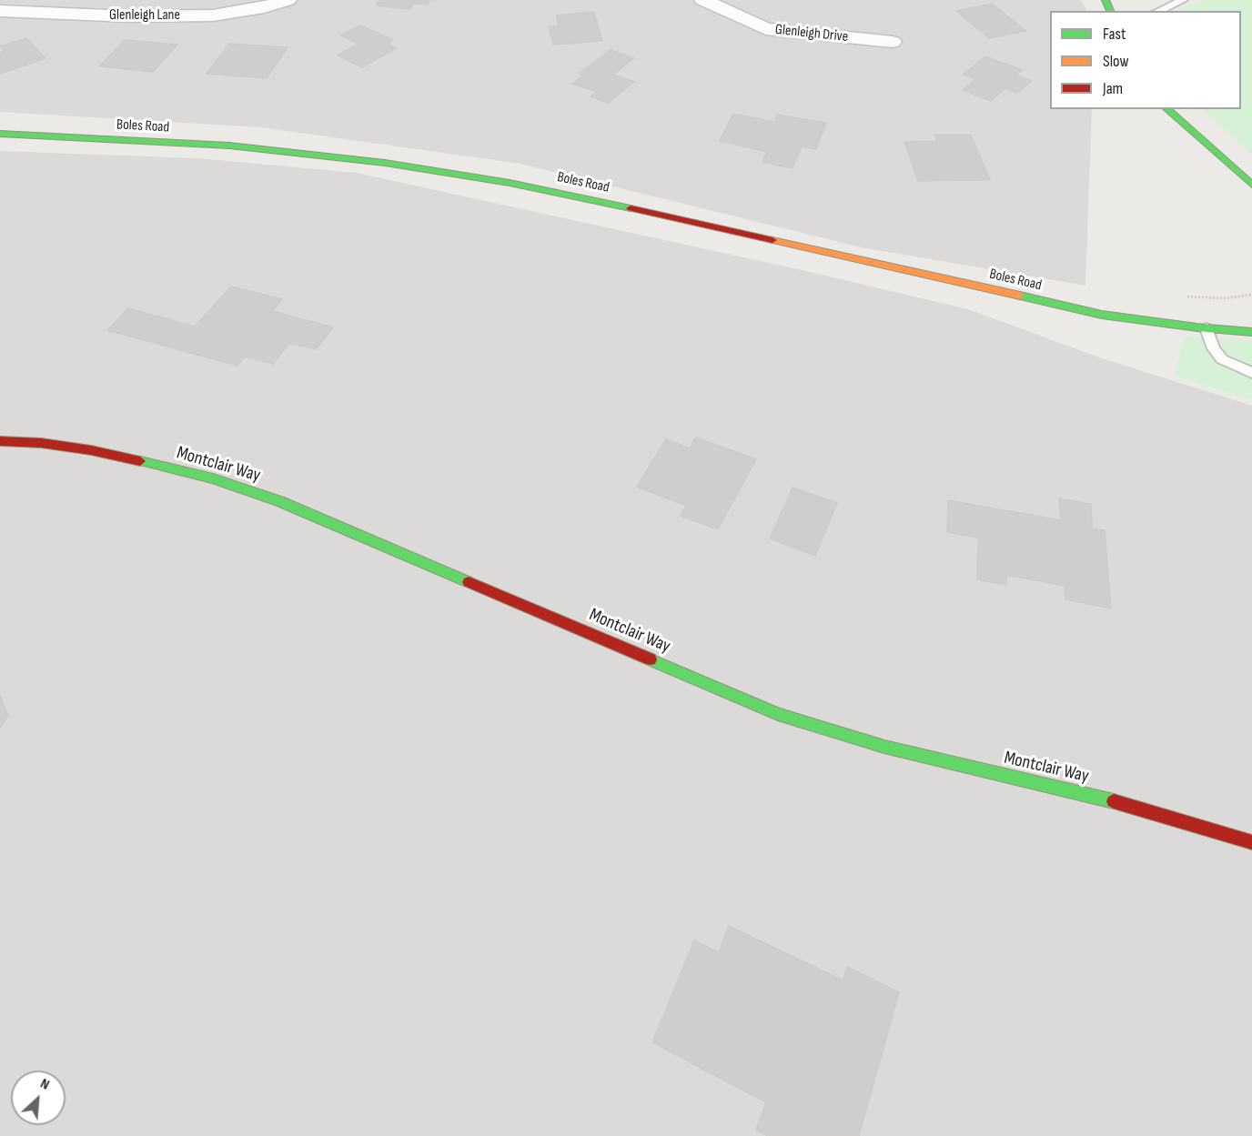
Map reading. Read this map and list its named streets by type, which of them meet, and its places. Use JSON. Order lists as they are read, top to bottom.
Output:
{
  "streets": {
    "street": [
      "Glenleigh Lane",
      "Glenleigh Drive",
      "Boles Road",
      "Montclair Way"
    ]
  },
  "legend": ["Fast", "Slow", "Jam"],
  "north": "top right"
}
